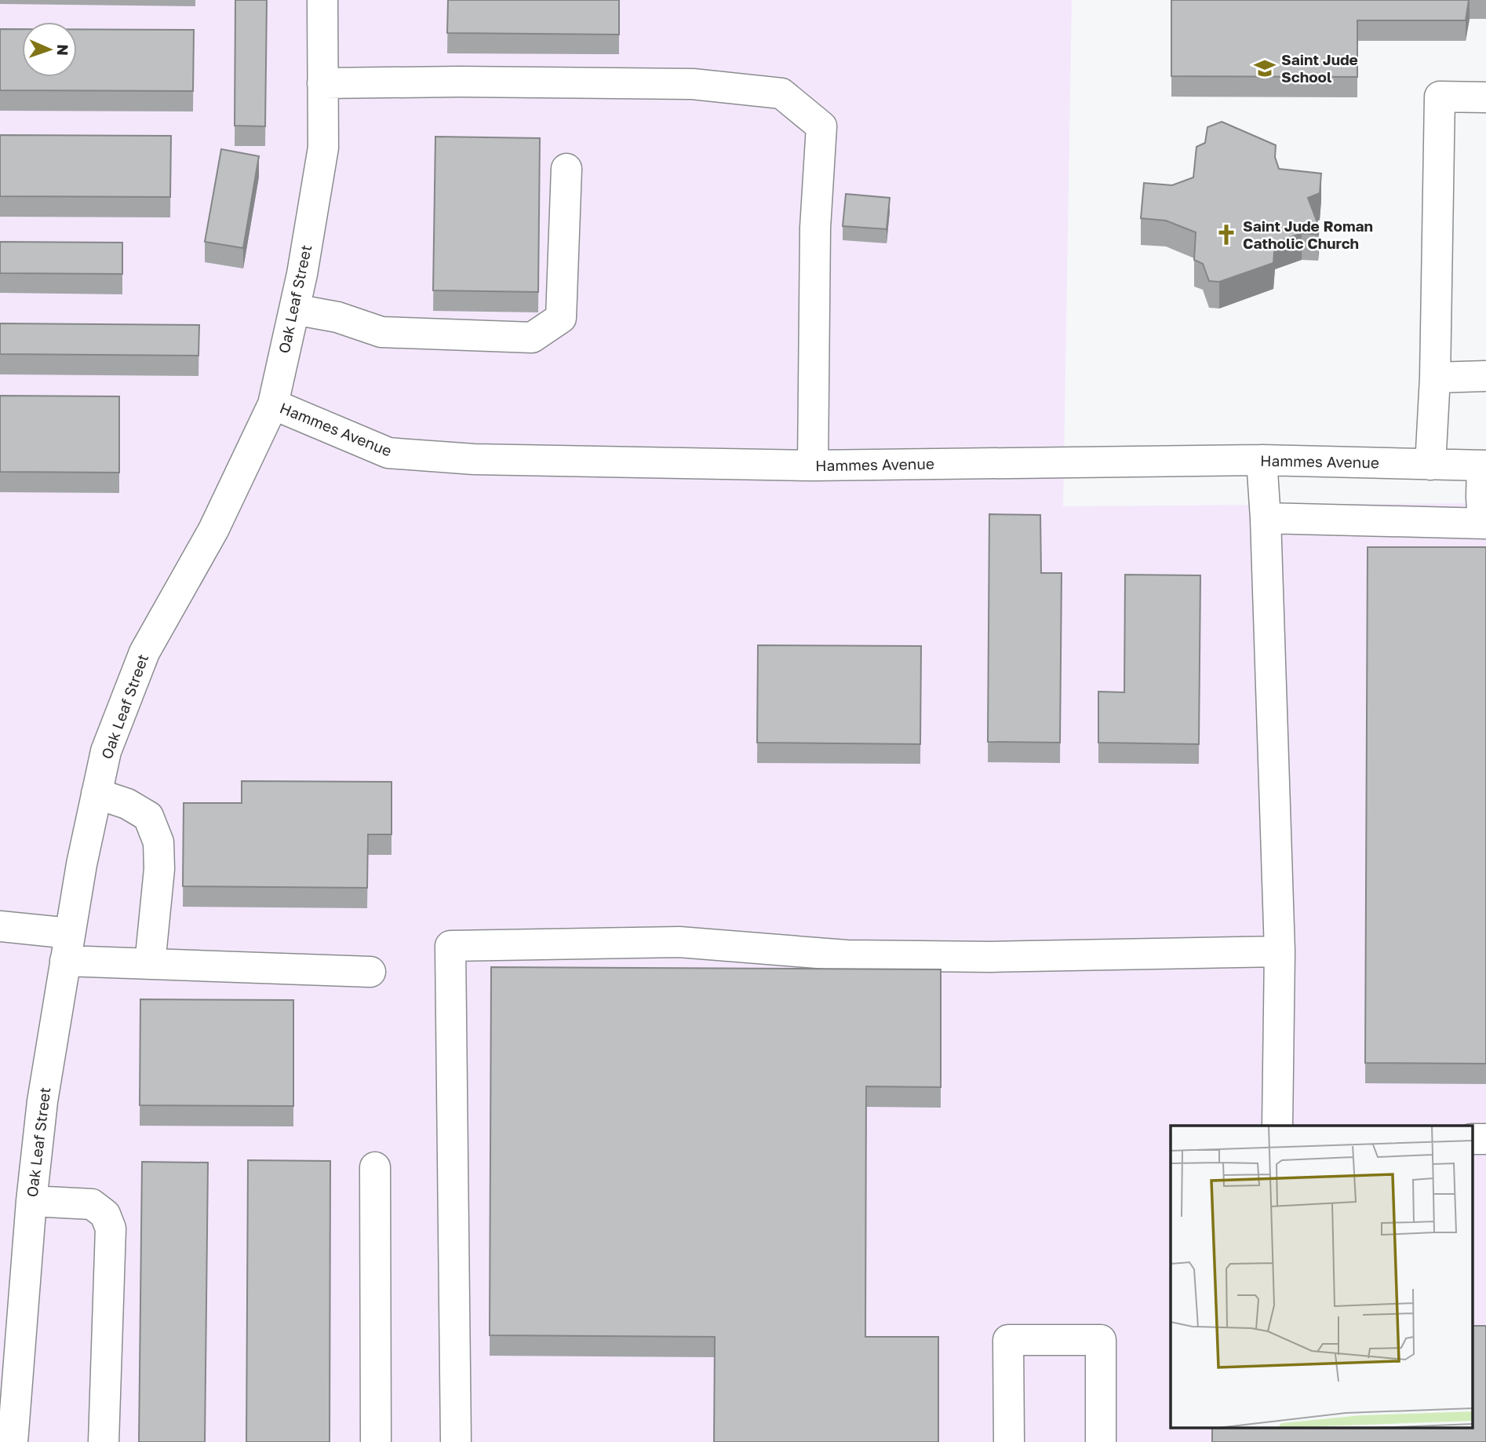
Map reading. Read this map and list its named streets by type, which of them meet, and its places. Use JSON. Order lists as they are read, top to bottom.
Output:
{
  "streets": {
    "street": ["Oak Leaf Street", "Hammes Avenue"]
  },
  "crossings": [
    ["Oak Leaf Street", "Hammes Avenue"]
  ],
  "places": {
    "school or university": ["Saint Jude School"],
    "church": ["Saint Jude Roman Catholic Church"]
  },
  "north": "right"
}
